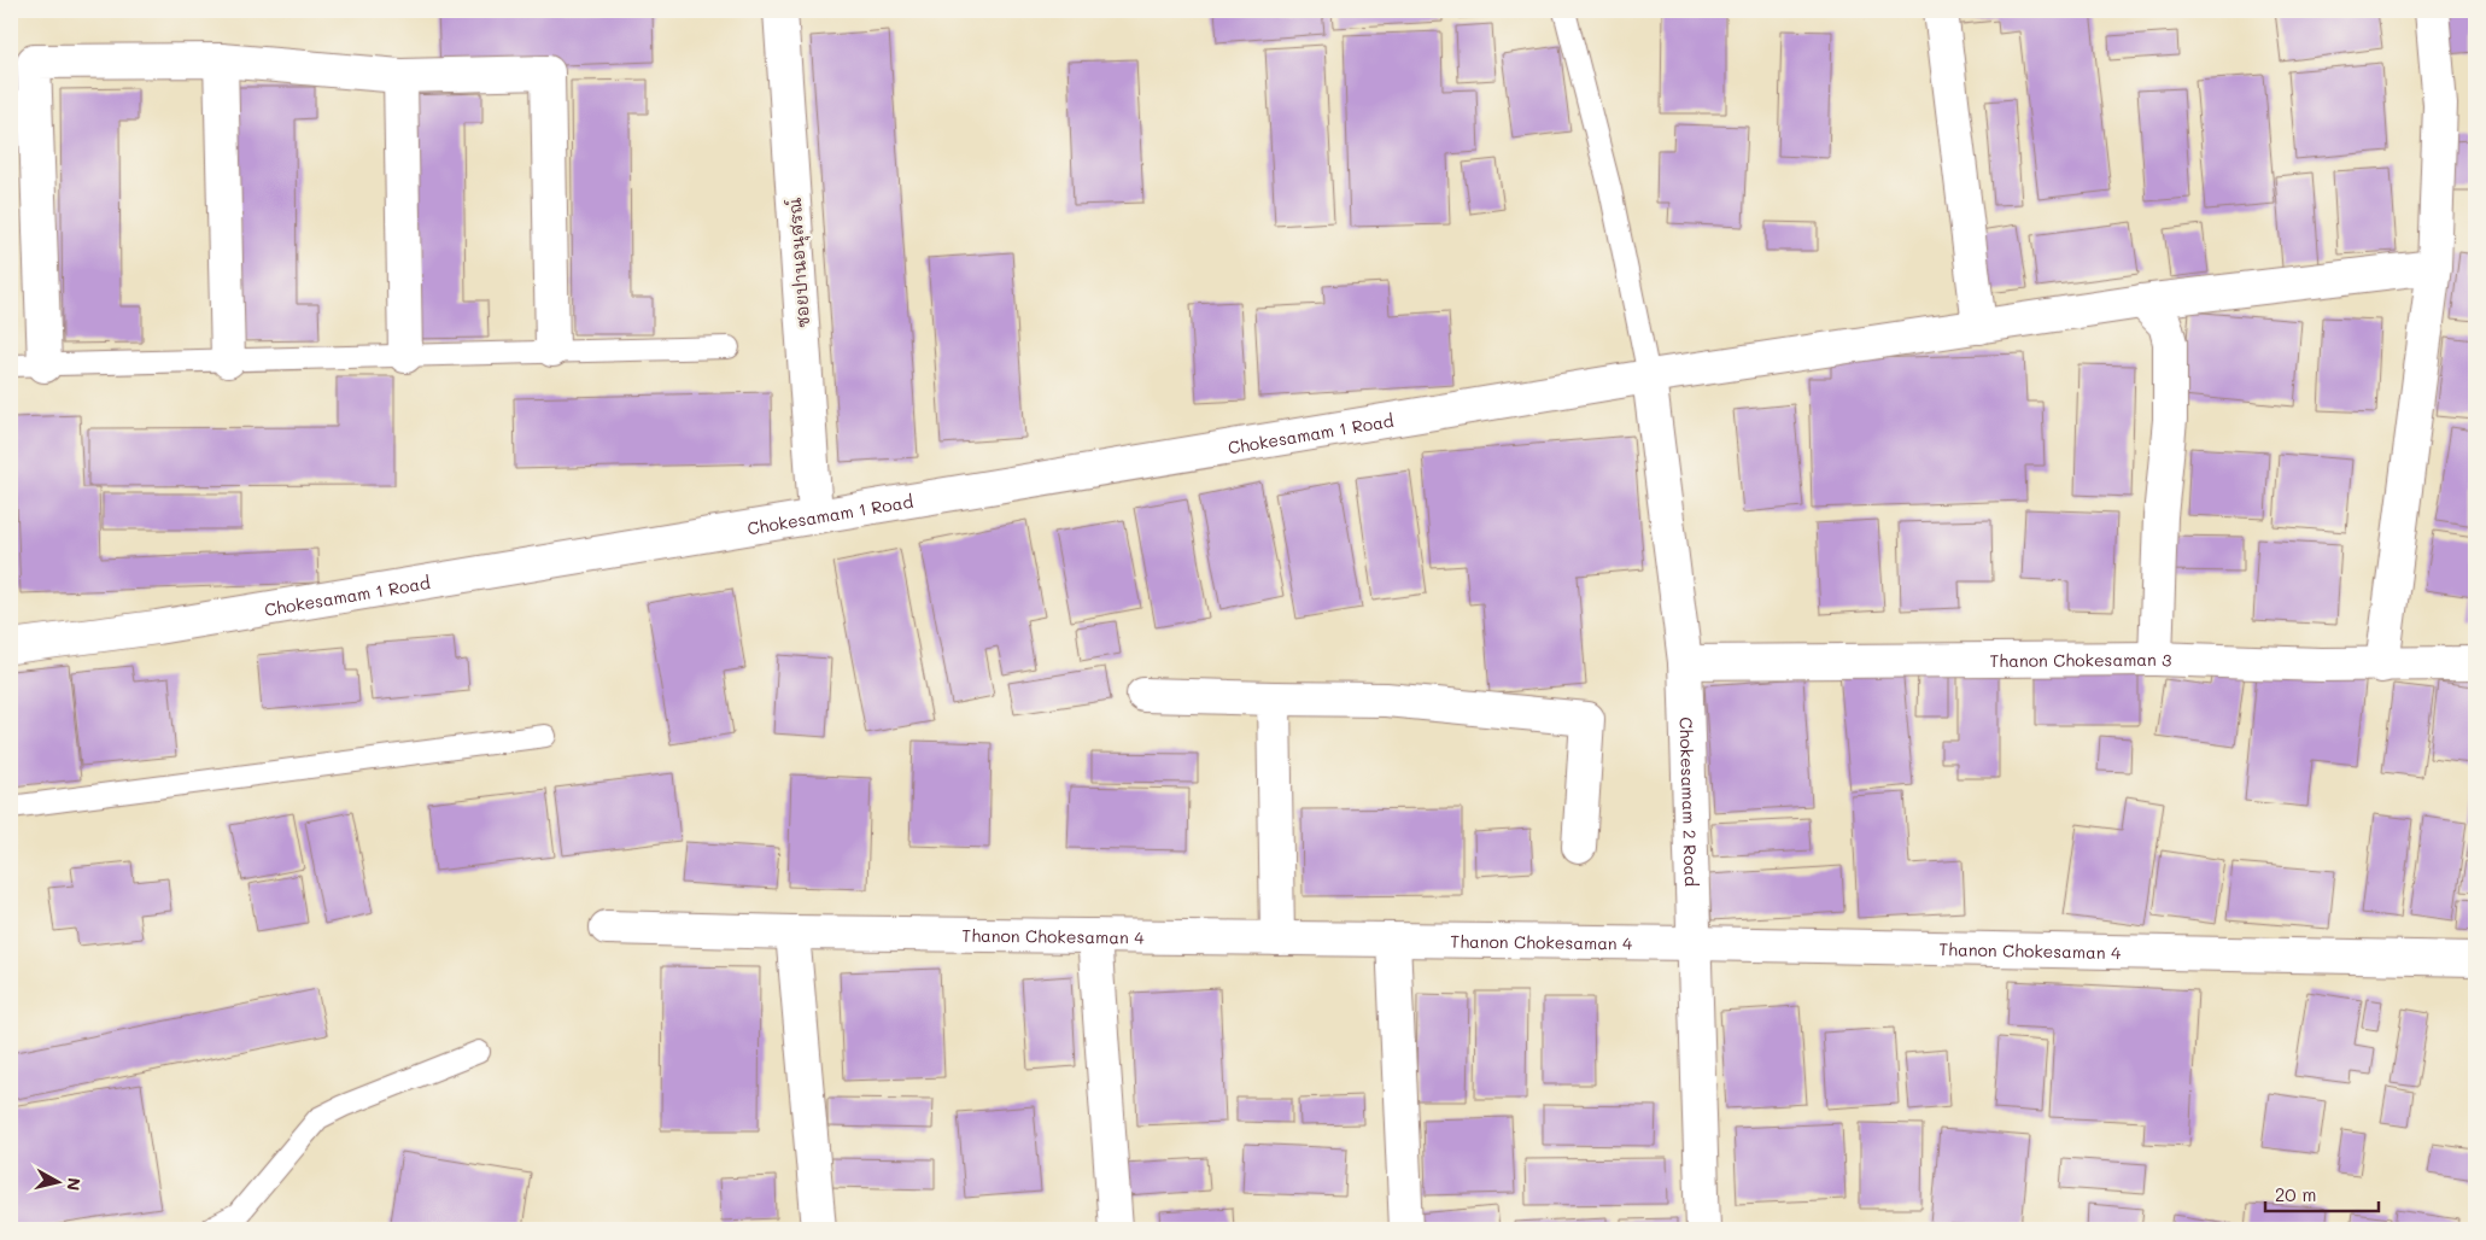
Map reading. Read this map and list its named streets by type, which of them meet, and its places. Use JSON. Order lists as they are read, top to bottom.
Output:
{
  "streets": {
    "street": [
      "ซอยปานอนุสรณ์",
      "Chokesamam 1 Road",
      "Thanon Chokesaman 3",
      "Chokesamam 2 Road",
      "Thanon Chokesaman 4"
    ]
  },
  "crossings": [
    ["ซอยปานอนุสรณ์", "Chokesamam 1 Road"],
    ["Chokesamam 1 Road", "Chokesamam 2 Road"],
    ["Thanon Chokesaman 3", "Chokesamam 2 Road"],
    ["Chokesamam 2 Road", "Thanon Chokesaman 4"]
  ],
  "scale_bar": "20 m",
  "north": "right"
}
